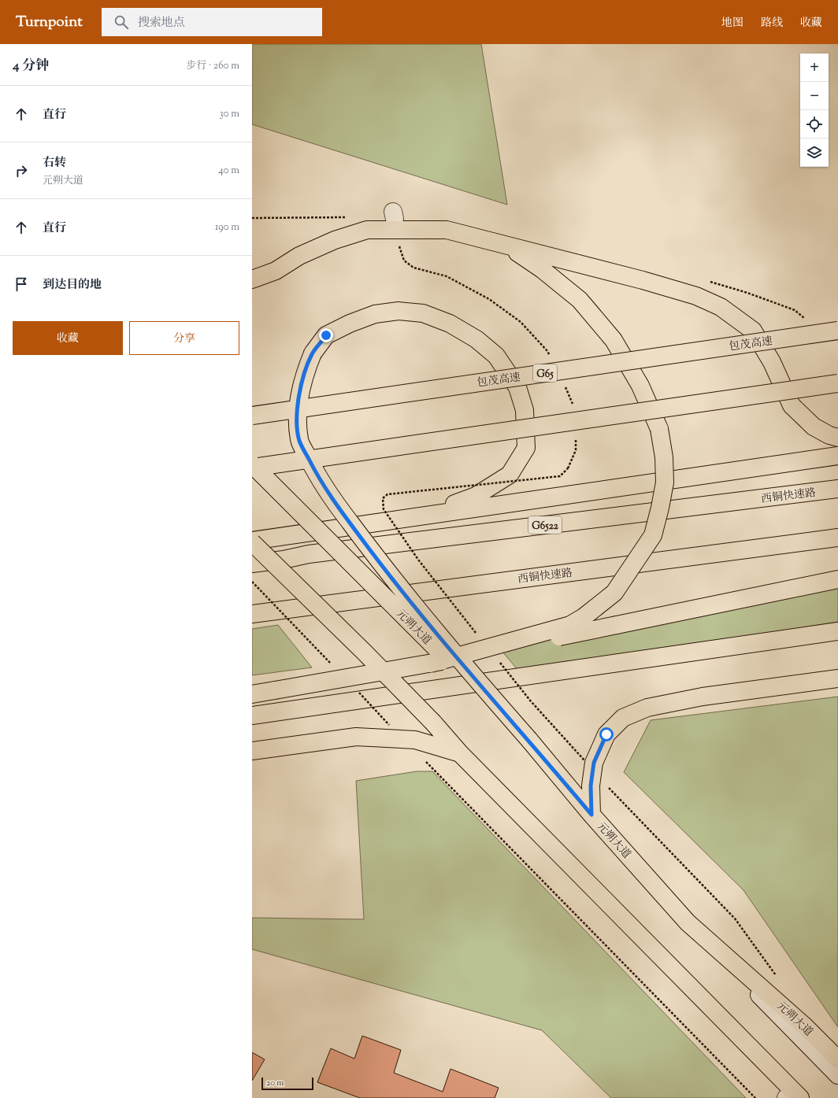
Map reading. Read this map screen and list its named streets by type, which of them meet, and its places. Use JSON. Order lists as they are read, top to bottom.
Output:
{
  "streets": {
    "main road": [
      "包茂高速",
      "G65",
      "西铜快速路",
      "G6522",
      "元朔大道"
    ]
  },
  "scale_bar": "20 m",
  "page": {
    "header": "Turnpoint",
    "search": "搜索地点",
    "nav": ["地图", "路线", "收藏"],
    "heading": ["4 分钟", "步行 · 260 m"],
    "map_buttons": ["+", "−"],
    "list": [
      ["直行", "30 m"],
      ["右转", "元朔大道", "40 m"],
      ["直行", "190 m"],
      "到达目的地"
    ],
    "buttons": ["收藏", "分享"],
    "scale": "20 m"
  }
}
